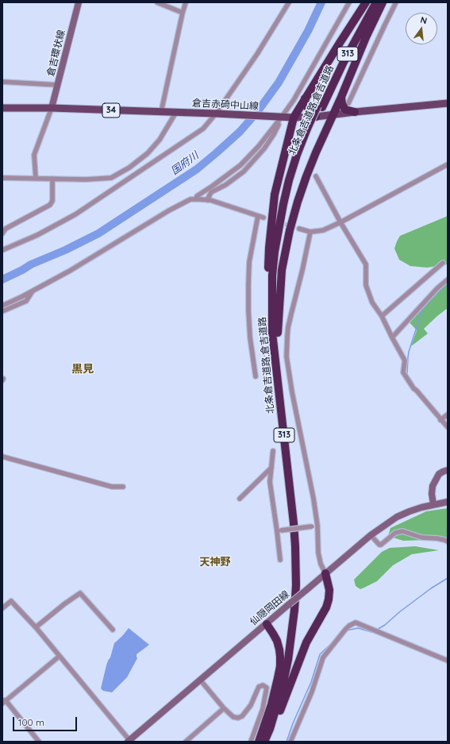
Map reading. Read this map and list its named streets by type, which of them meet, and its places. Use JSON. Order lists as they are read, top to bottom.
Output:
{
  "streets": {
    "highway": ["313", "北条倉吉道路;倉吉道路"],
    "main road": [
      "倉吉環状線",
      "倉吉赤碕中山線",
      "34",
      "仙隠岡田線"
    ]
  },
  "crossings": [
    ["倉吉環状線", "倉吉赤碕中山線"]
  ],
  "districts": ["黒見", "天神野"],
  "water": ["国府川"],
  "scale_bar": "100 m",
  "north": "top"
}
